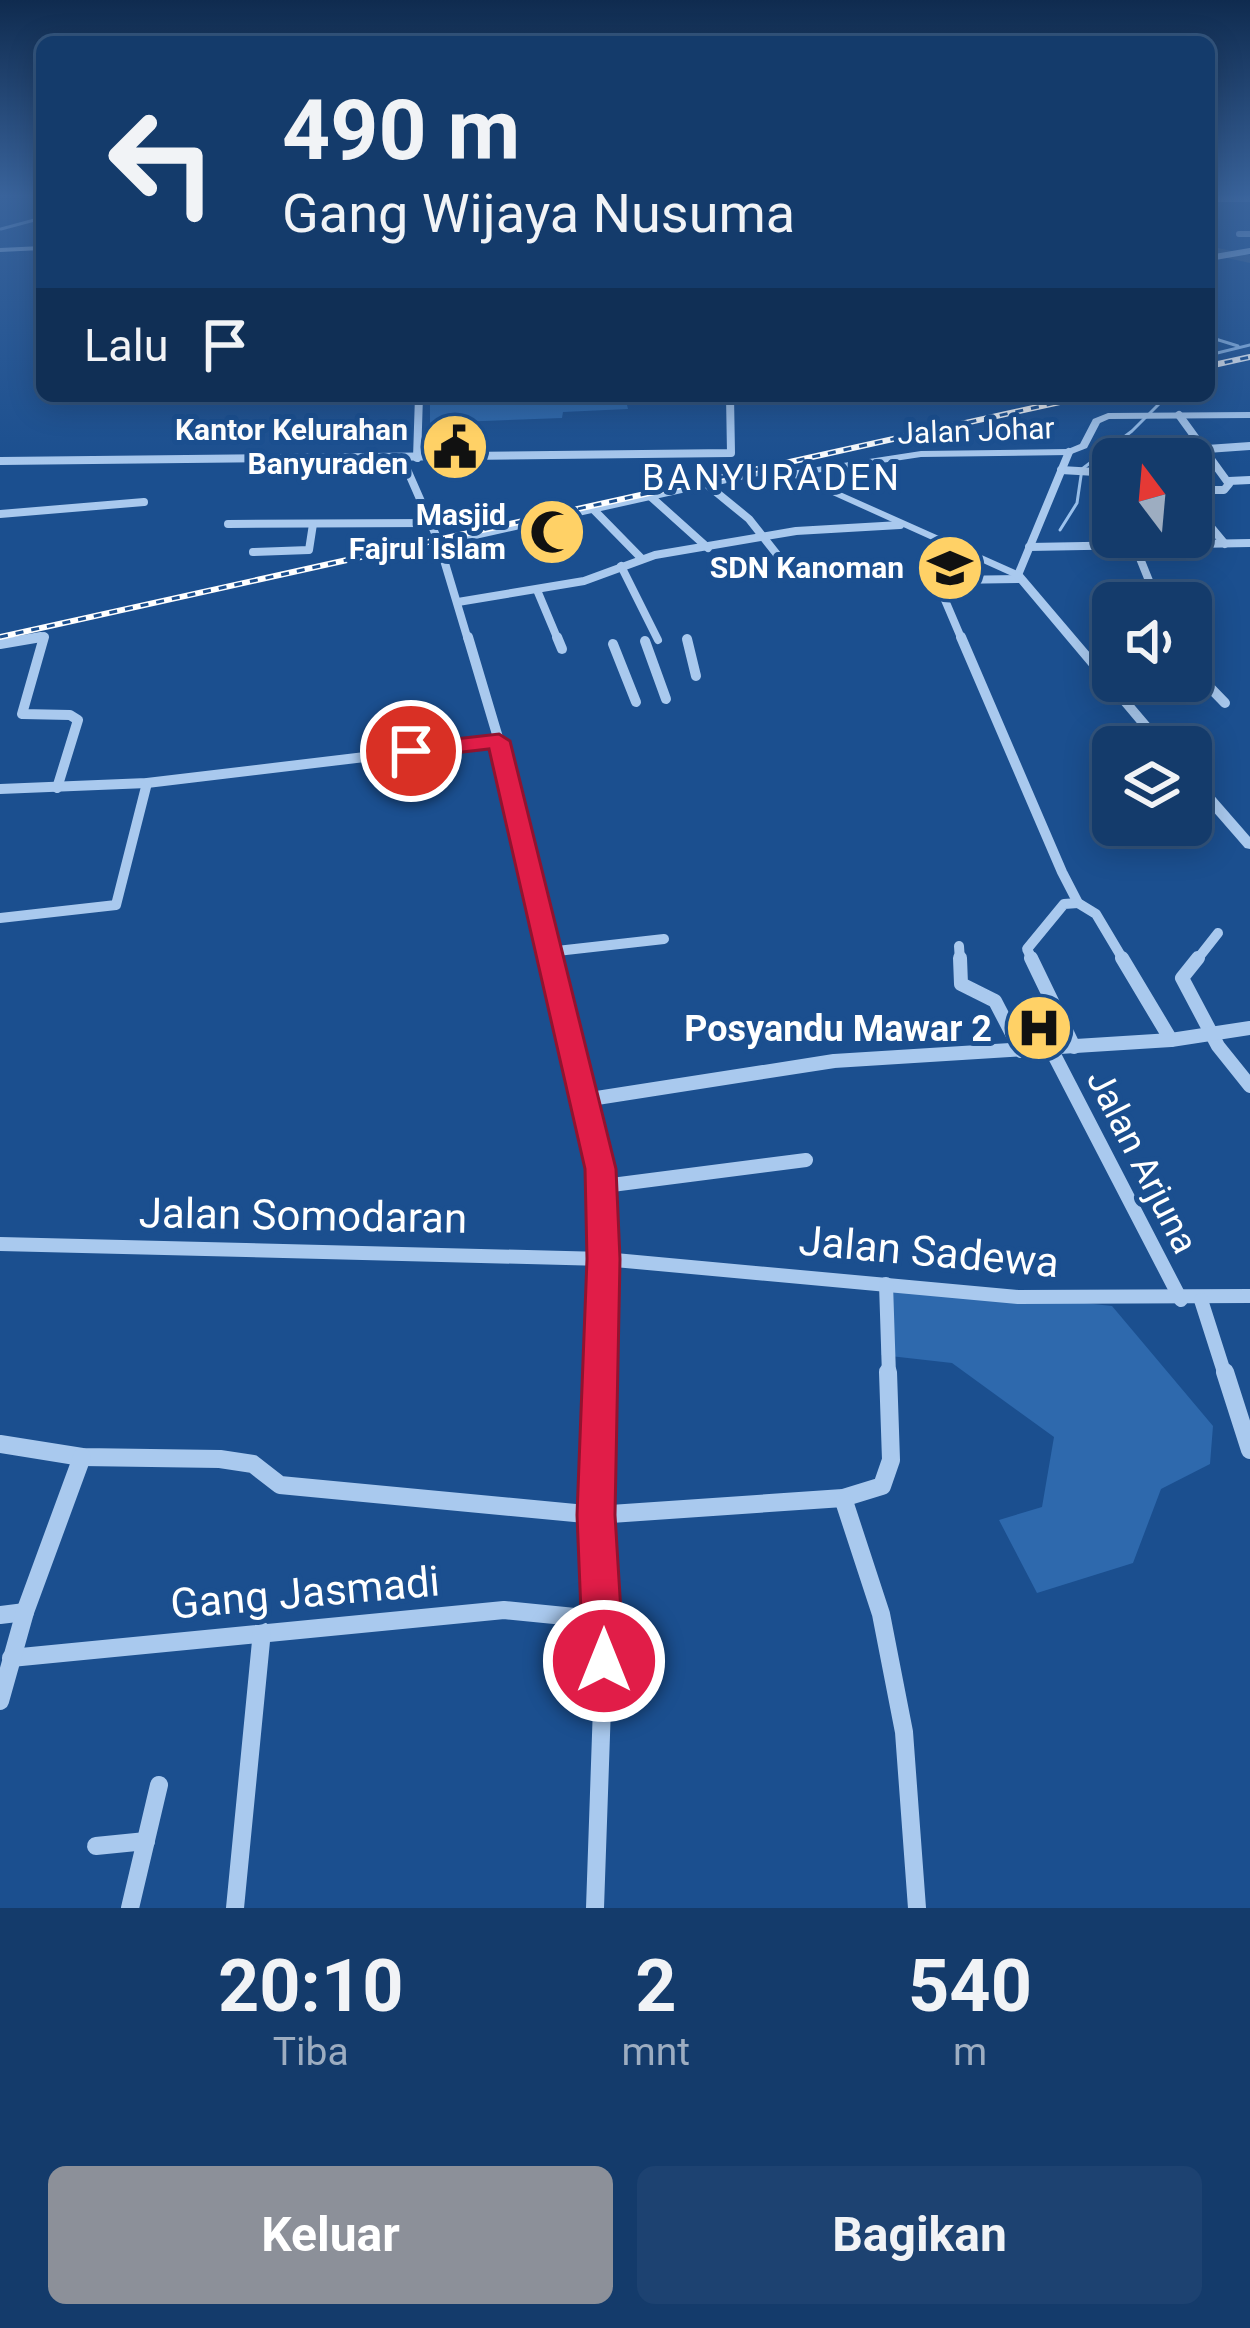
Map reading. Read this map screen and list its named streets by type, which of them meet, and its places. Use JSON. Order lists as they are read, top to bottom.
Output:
{
  "streets": {
    "street": [
      "Jalan Johar",
      "Jalan Arjuna",
      "Jalan Somodaran",
      "Jalan Sadewa",
      "Gang Jasmadi"
    ]
  },
  "crossings": [
    ["Jalan Arjuna", "Jalan Sadewa"],
    ["Jalan Somodaran", "Jalan Sadewa"]
  ],
  "districts": ["BANYURADEN"],
  "places": {
    "public building": ["Kantor Kelurahan Banyuraden"],
    "mosque": ["Masjid Fajrul Islam"],
    "school or university": ["SDN Kanoman"],
    "hospital": ["Posyandu Mawar 2"]
  },
  "north": "top",
  "page": {
    "turn": ["490 m", "Gang Wijaya Nusuma"],
    "then": "Lalu",
    "eta": [
      "20:10",
      "Tiba",
      "2",
      "mnt",
      "540",
      "m"
    ],
    "buttons": ["Keluar", "Bagikan"]
  }
}
